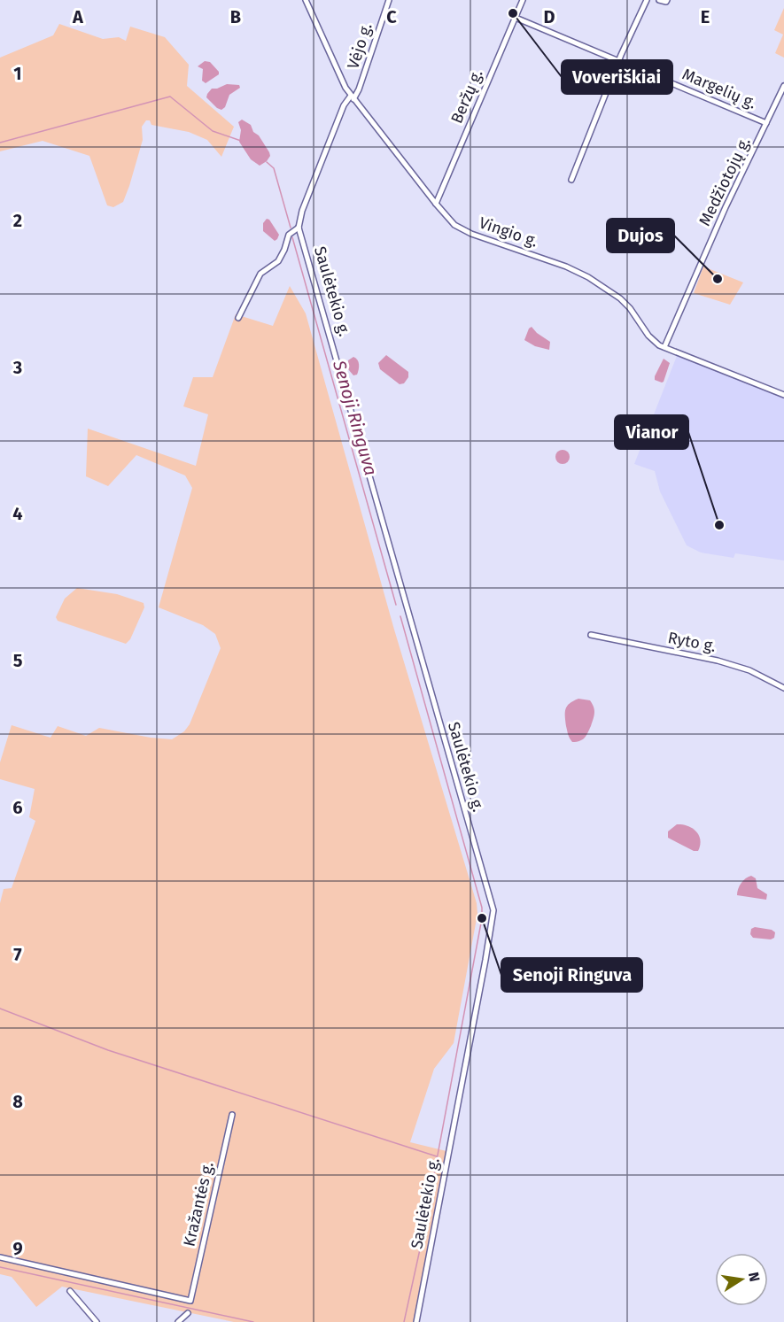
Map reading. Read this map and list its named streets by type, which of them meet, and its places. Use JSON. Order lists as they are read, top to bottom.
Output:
{
  "streets": {
    "street": [
      "Vėjo g.",
      "Margelių g.",
      "Beržų g.",
      "Medžiotojų g.",
      "Vingio g.",
      "Saulėtekio g.",
      "Ryto g.",
      "Kražantės g."
    ]
  },
  "crossings": [
    ["Vėjo g.", "Vingio g."],
    ["Vėjo g.", "Saulėtekio g."],
    ["Margelių g.", "Beržų g."],
    ["Margelių g.", "Medžiotojų g."],
    ["Beržų g.", "Vingio g."],
    ["Medžiotojų g.", "Vingio g."]
  ],
  "water": ["Senoji Ringuva"],
  "places": [
    "Voveriškiai",
    "Dujos",
    "Vianor",
    "Senoji Ringuva"
  ],
  "north": "right",
  "grid": {
    "columns": [
      "A",
      "B",
      "C",
      "D",
      "E"
    ],
    "rows": [
      "1",
      "2",
      "3",
      "4",
      "5",
      "6",
      "7",
      "8",
      "9"
    ]
  }
}
